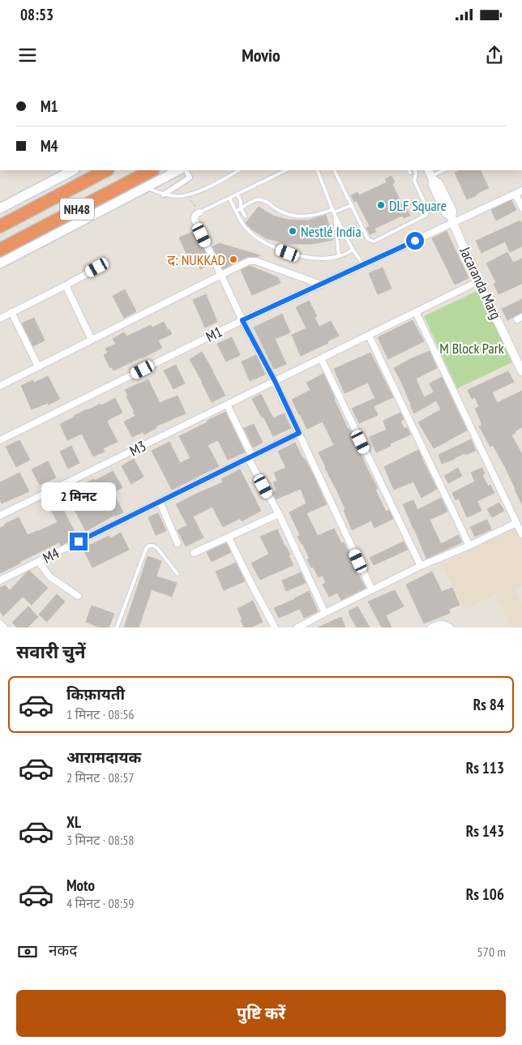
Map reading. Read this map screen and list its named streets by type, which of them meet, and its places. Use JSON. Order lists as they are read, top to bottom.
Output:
{
  "streets": {
    "highway": ["NH48"],
    "street": [
      "Jacaranda Marg",
      "M1",
      "M3",
      "M4"
    ]
  },
  "crossings": [
    ["Jacaranda Marg", "M1"],
    ["Jacaranda Marg", "M3"]
  ],
  "parks": ["M Block Park"],
  "places": ["DLF Square", "Nestlé India", "द: NUKKAD"],
  "page": {
    "status": "08:53",
    "header": "Movio",
    "banner": ["M1", "M4"],
    "bubble": "2 मिनट",
    "heading": "सवारी चुनें",
    "list": [
      {
        "name": "किफ़ायती",
        "note": "1 मिनट · 08:56",
        "value": "Rs 84"
      },
      {
        "name": "आरामदायक",
        "note": "2 मिनट · 08:57",
        "value": "Rs 113"
      },
      {
        "name": "XL",
        "note": "3 मिनट · 08:58",
        "value": "Rs 143"
      },
      {
        "name": "Moto",
        "note": "4 मिनट · 08:59",
        "value": "Rs 106"
      }
    ],
    "pay": ["नकद", "570 m"],
    "buttons": "पुष्टि करें"
  }
}
